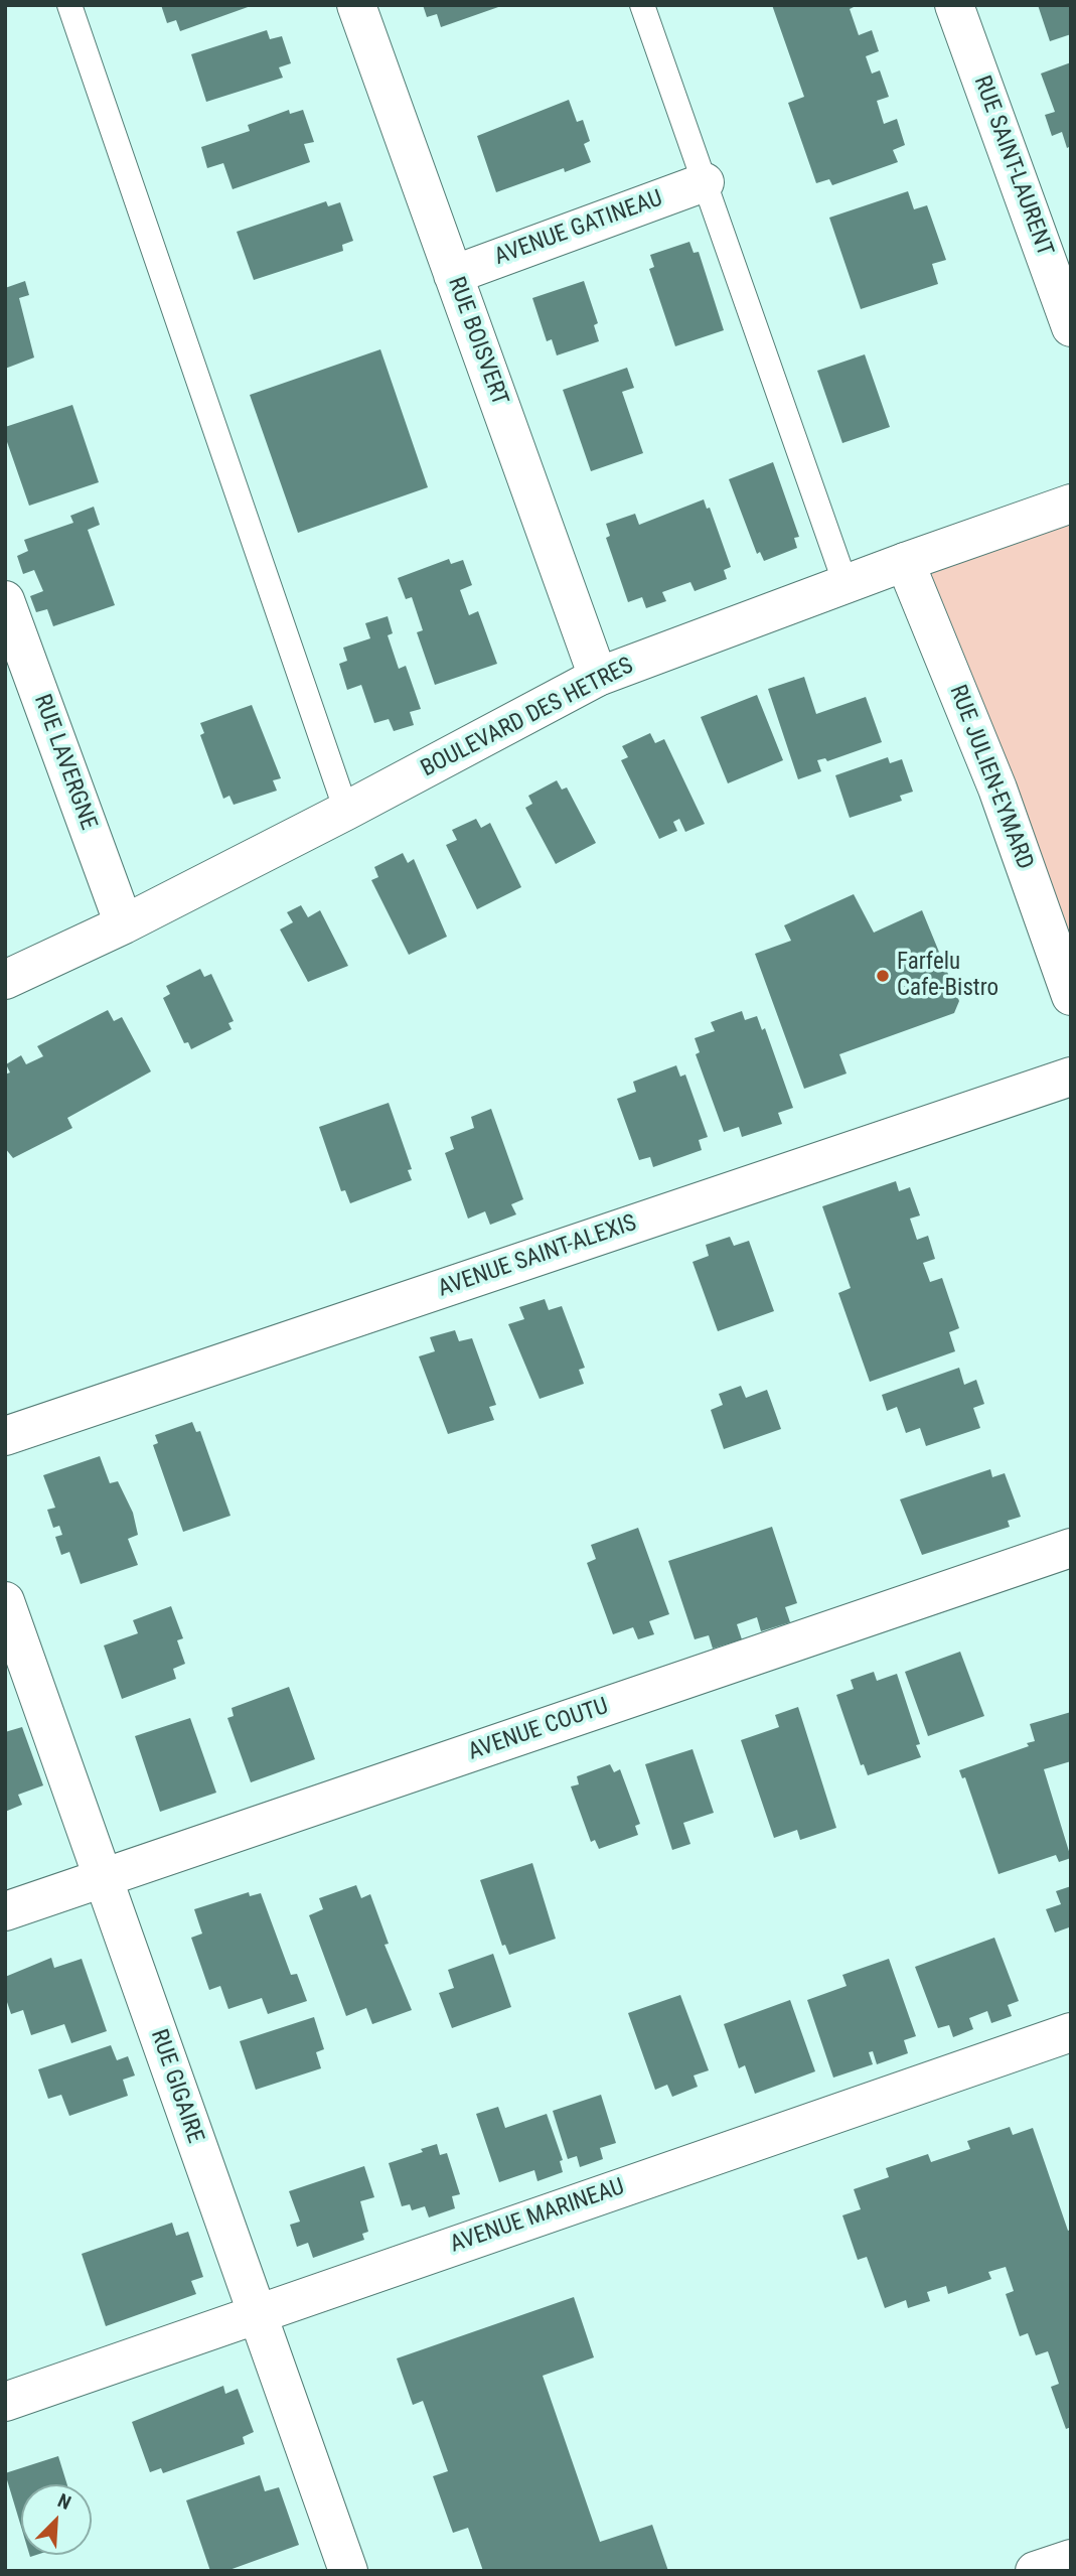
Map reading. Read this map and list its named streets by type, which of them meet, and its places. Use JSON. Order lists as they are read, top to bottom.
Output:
{
  "streets": {
    "street": [
      "RUE SAINT-LAURENT",
      "AVENUE GATINEAU",
      "RUE BOISVERT",
      "BOULEVARD DES HETRES",
      "RUE LAVERGNE",
      "RUE JULIEN-EYMARD",
      "AVENUE SAINT-ALEXIS",
      "AVENUE COUTU",
      "RUE GIGAIRE",
      "AVENUE MARINEAU"
    ]
  },
  "crossings": [
    ["AVENUE GATINEAU", "RUE BOISVERT"],
    ["RUE BOISVERT", "BOULEVARD DES HETRES"],
    ["BOULEVARD DES HETRES", "RUE LAVERGNE"],
    ["BOULEVARD DES HETRES", "RUE JULIEN-EYMARD"],
    ["AVENUE COUTU", "RUE GIGAIRE"],
    ["RUE GIGAIRE", "AVENUE MARINEAU"]
  ],
  "places": ["Farfelu Cafe-Bistro"],
  "north": "top right"
}
